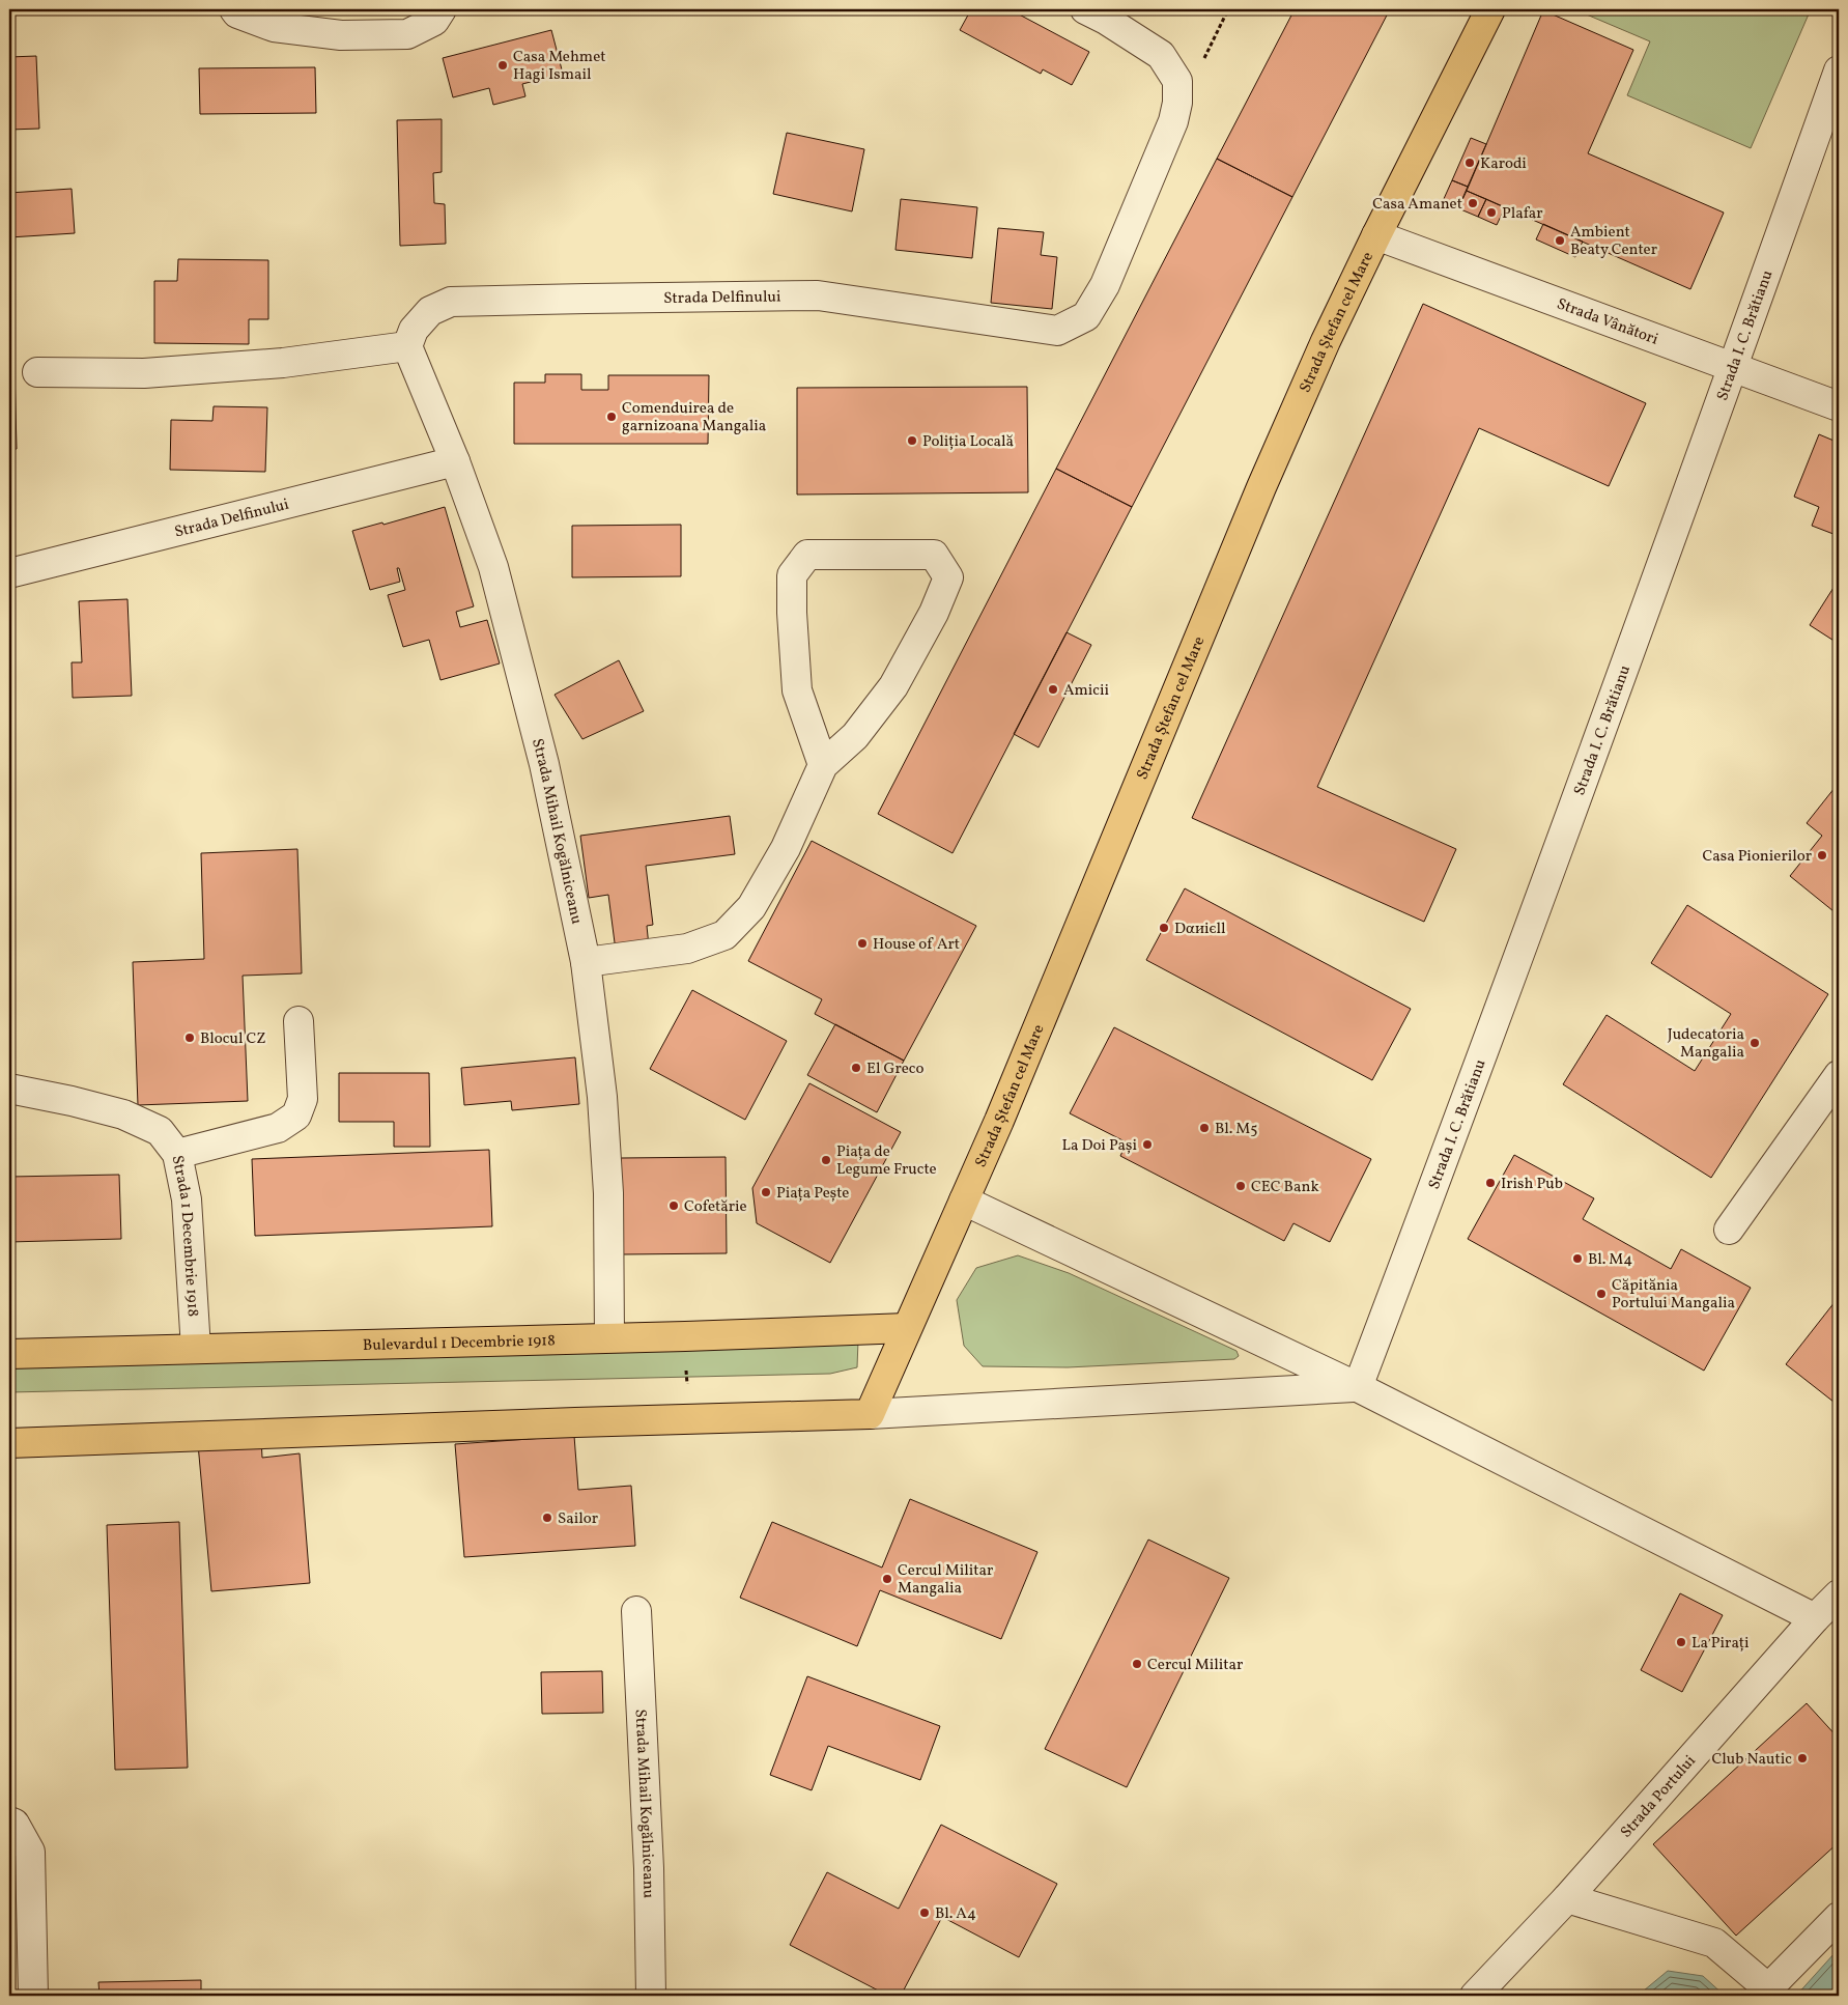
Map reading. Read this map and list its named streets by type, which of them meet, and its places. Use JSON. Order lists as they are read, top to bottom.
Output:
{
  "streets": {
    "main road": ["Strada Ștefan cel Mare", "Bulevardul 1 Decembrie 1918"],
    "street": [
      "Strada Delfinului",
      "Strada Vânători",
      "Strada I. C. Brătianu",
      "Strada Mihail Kogălniceanu",
      "Strada 1 Decembrie 1918",
      "Strada Portului"
    ]
  },
  "crossings": [
    ["Strada Delfinului", "Strada Mihail Kogălniceanu"],
    ["Strada Ștefan cel Mare", "Strada Vânători"],
    ["Strada Ștefan cel Mare", "Bulevardul 1 Decembrie 1918"],
    ["Strada Vânători", "Strada I. C. Brătianu"],
    ["Strada Mihail Kogălniceanu", "Bulevardul 1 Decembrie 1918"],
    ["Strada 1 Decembrie 1918", "Bulevardul 1 Decembrie 1918"]
  ],
  "places": [
    "Casa Mehmet Hagi Ismail",
    "Karodi",
    "Casa Amanet",
    "Plafar",
    "Ambient Beaty Center",
    "Comenduirea de garnizoana Mangalia",
    "Poliția Locală",
    "Amicii",
    "Casa Pionierilor",
    "Dαиiєll",
    "House of Art",
    "Blocul CZ",
    "Judecatoria Mangalia",
    "El Greco",
    "Bl. M5",
    "La Doi Pași",
    "Piața de Legume Fructe",
    "Irish Pub",
    "CEC Bank",
    "Piața Pește",
    "Cofetărie",
    "Bl. M4",
    "Căpitănia Portului Mangalia",
    "Sailor",
    "Cercul Militar Mangalia",
    "La Pirați",
    "Cercul Militar",
    "Club Nautic",
    "Bl. A4"
  ]
}
